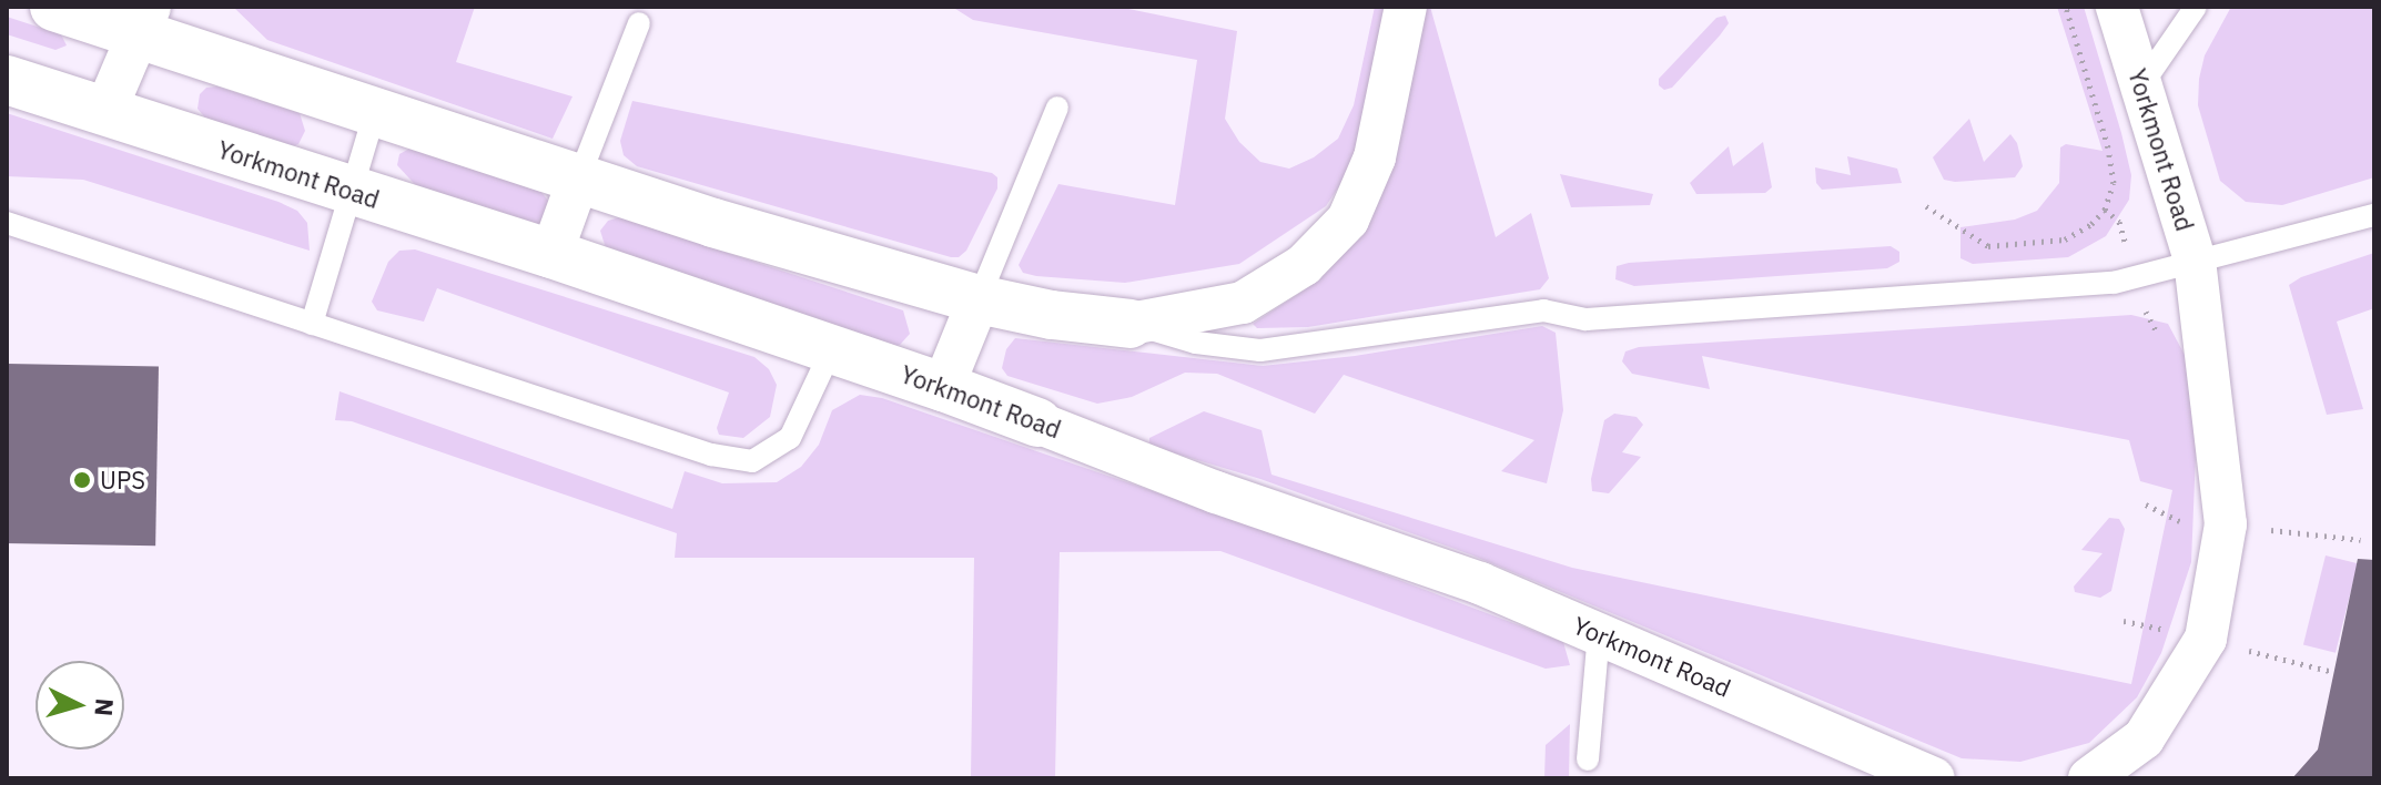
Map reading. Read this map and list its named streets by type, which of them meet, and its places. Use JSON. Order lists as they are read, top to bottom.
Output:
{
  "streets": {
    "street": ["Yorkmont Road"]
  },
  "places": ["UPS"],
  "north": "right"
}
